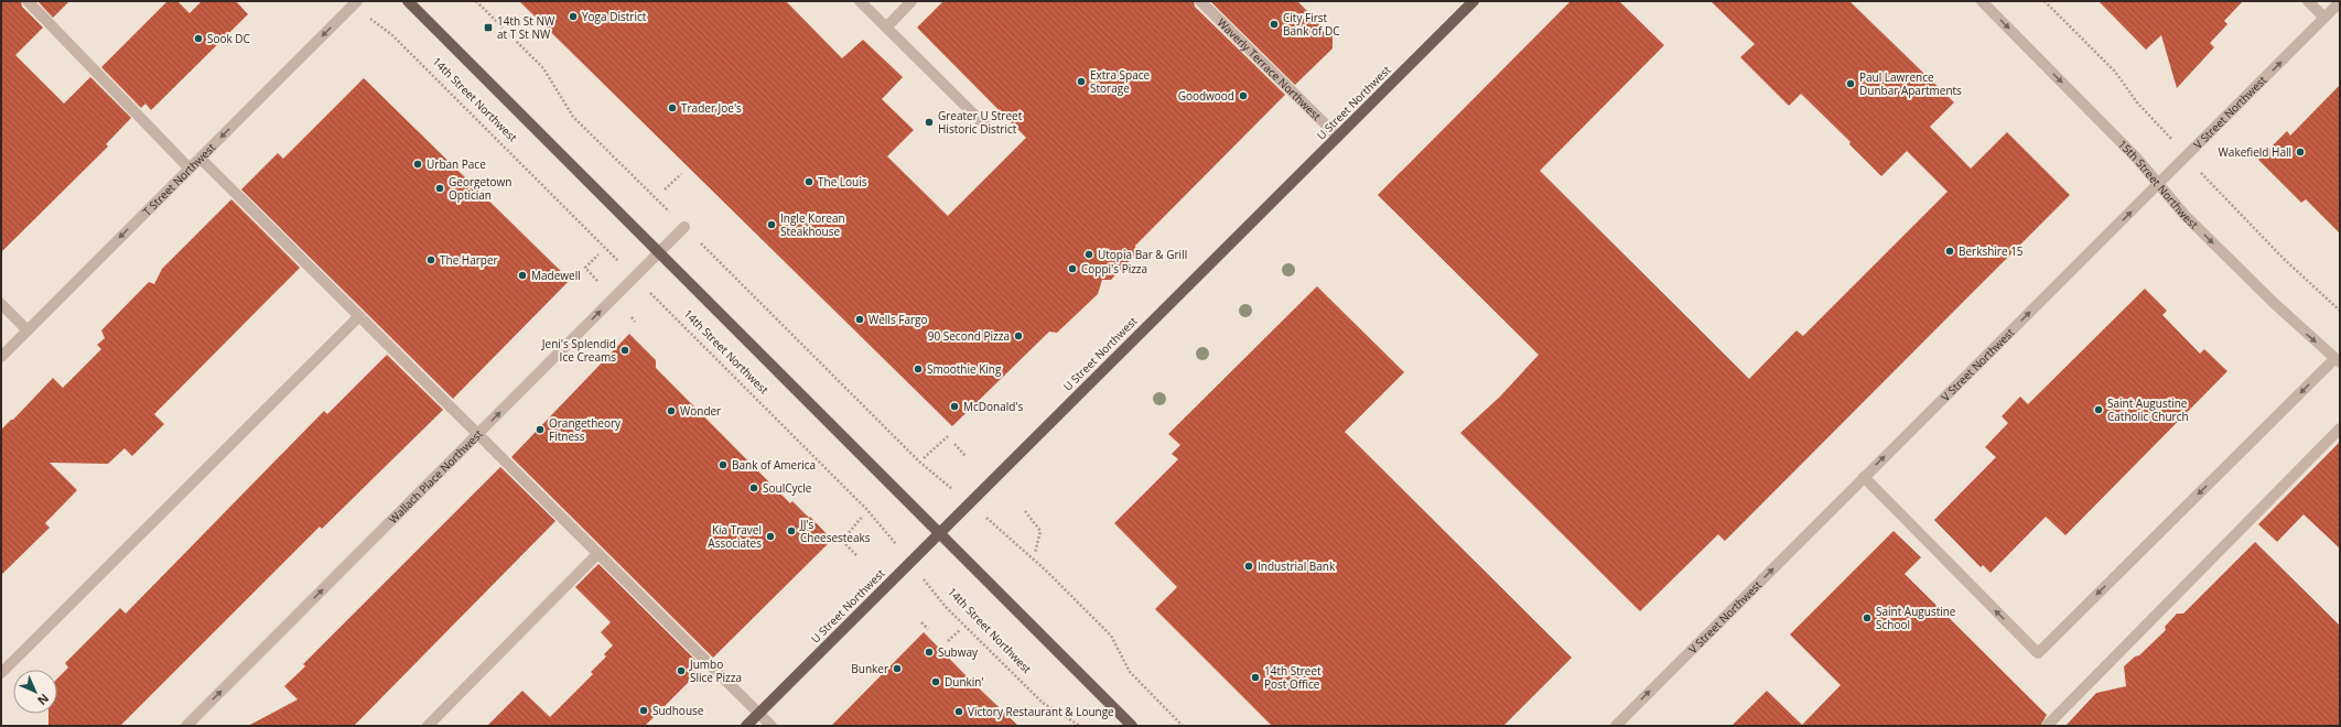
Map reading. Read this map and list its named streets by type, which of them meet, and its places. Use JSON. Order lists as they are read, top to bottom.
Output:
{
  "streets": {
    "main road": ["14th Street Northwest", "U Street Northwest"],
    "street": [
      "Waverly Terrace Northwest",
      "V Street Northwest",
      "T Street Northwest",
      "15th Street Northwest",
      "Wallach Place Northwest"
    ]
  },
  "crossings": [
    ["Waverly Terrace Northwest", "U Street Northwest"],
    ["14th Street Northwest", "U Street Northwest"],
    ["14th Street Northwest", "T Street Northwest"],
    ["14th Street Northwest", "Wallach Place Northwest"],
    ["V Street Northwest", "15th Street Northwest"]
  ],
  "one_way": [
    "V Street Northwest",
    "T Street Northwest",
    "15th Street Northwest",
    "Wallach Place Northwest"
  ],
  "places": {
    "other": [
      "Yoga District",
      "City First Bank of DC",
      "Sook DC",
      "Extra Space Storage",
      "Paul Lawrence Dunbar Apartments",
      "Goodwood",
      "Trader Joe's",
      "Greater U Street Historic District",
      "Wakefield Hall",
      "Urban Pace",
      "The Louis",
      "Georgetown Optician",
      "Ingle Korean Steakhouse",
      "Berkshire 15",
      "Utopia Bar & Grill",
      "The Harper",
      "Coppi's Pizza",
      "Madewell",
      "Wells Fargo",
      "90 Second Pizza",
      "Jeni's Splendid Ice Creams",
      "Smoothie King",
      "McDonald's",
      "Saint Augustine Catholic Church",
      "Wonder",
      "Orangetheory Fitness",
      "Bank of America",
      "SoulCycle",
      "JJ's Cheesesteaks",
      "Kia Travel Associates",
      "Industrial Bank",
      "Saint Augustine School",
      "Subway",
      "Bunker",
      "Jumbo Slice Pizza",
      "14th Street Post Office",
      "Dunkin'",
      "Sudhouse",
      "Victory Restaurant & Lounge"
    ],
    "transit": ["14th St NW at T St NW"]
  },
  "north": "bottom right"
}
